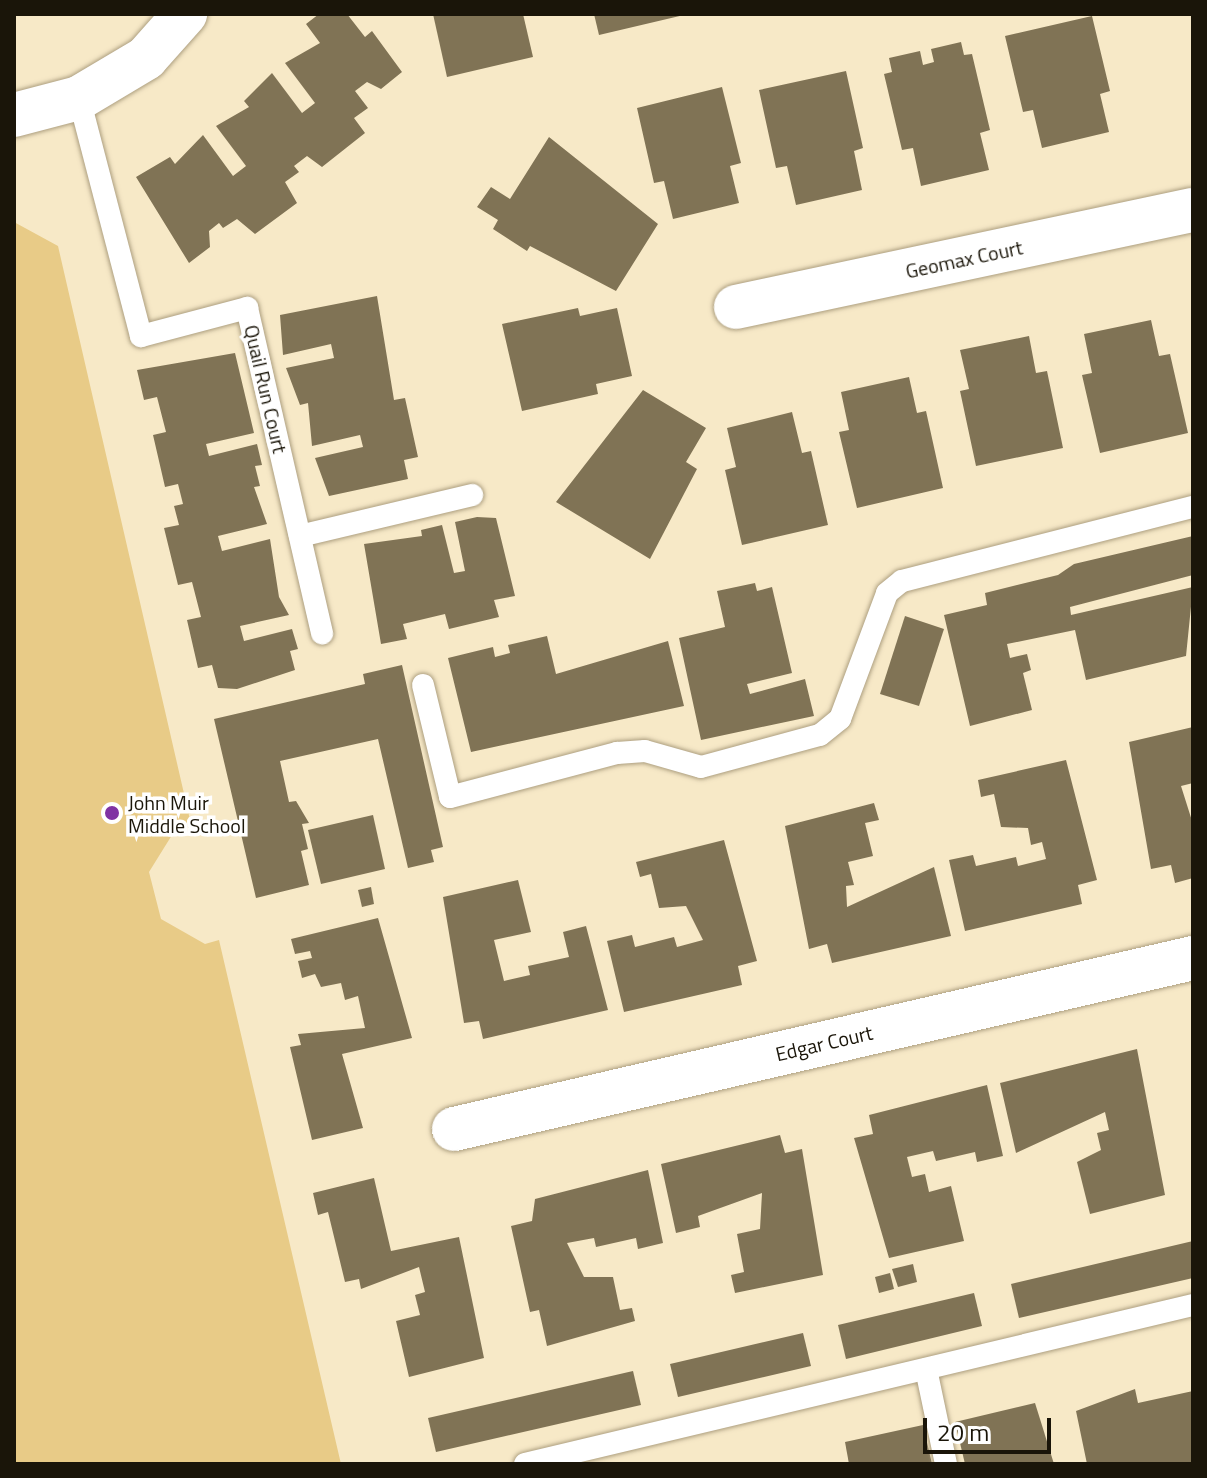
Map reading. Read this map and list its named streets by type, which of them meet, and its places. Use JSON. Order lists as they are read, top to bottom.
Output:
{
  "streets": {
    "street": ["Geomax Court", "Edgar Court"],
    "lane": ["Quail Run Court"]
  },
  "places": ["John Muir Middle School"],
  "scale_bar": "20 m"
}
